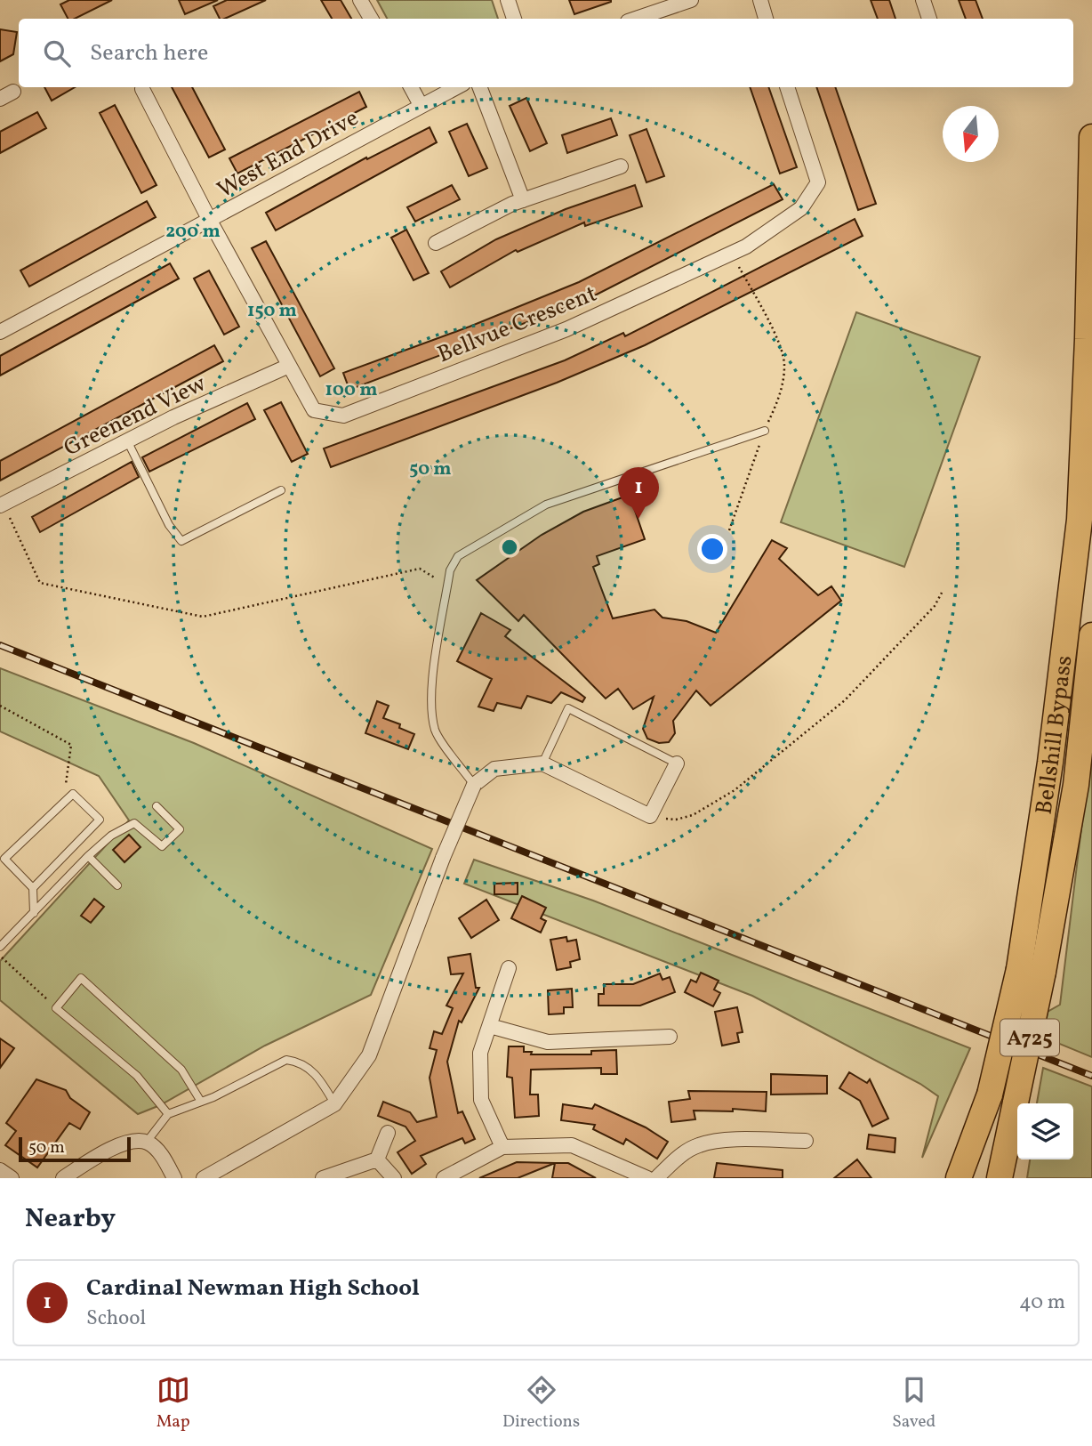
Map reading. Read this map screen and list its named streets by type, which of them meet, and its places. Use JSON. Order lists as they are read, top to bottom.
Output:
{
  "streets": {
    "highway": ["Bellshill Bypass", "A725"],
    "street": ["West End Drive", "Bellvue Crescent", "Greenend View"]
  },
  "crossings": [
    ["West End Drive", "Bellvue Crescent"],
    ["Bellvue Crescent", "Greenend View"]
  ],
  "scale_bar": "50 m",
  "north": "bottom",
  "page": {
    "search": "Search here",
    "pins": "1",
    "scale": "50 m",
    "heading": "Nearby",
    "list": [
      {
        "mark": "1",
        "name": "Cardinal Newman High School",
        "note": "School",
        "value": "40 m"
      }
    ],
    "nav": ["Map", "Directions", "Saved"]
  },
  "rings": [
    "200 m",
    "150 m",
    "100 m",
    "50 m"
  ]
}
